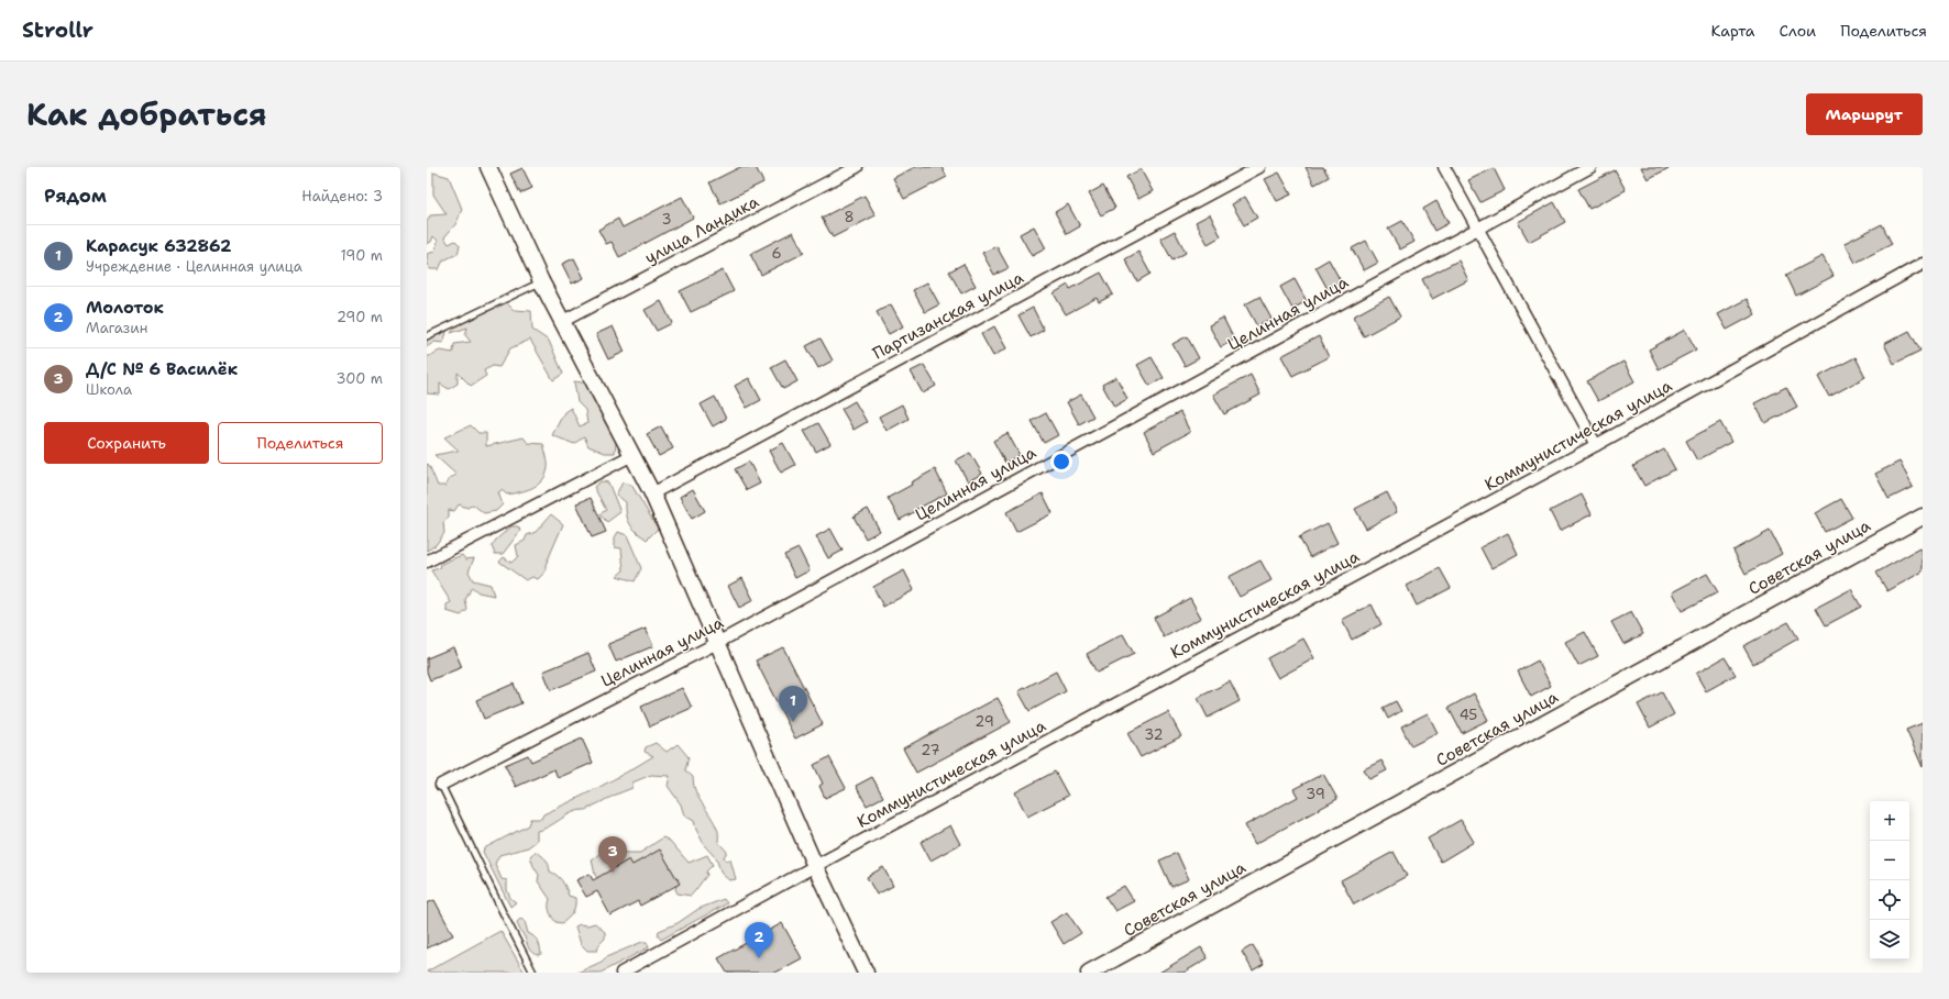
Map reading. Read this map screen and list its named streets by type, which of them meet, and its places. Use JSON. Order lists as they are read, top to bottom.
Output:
{
  "streets": {
    "street": [
      "улица Ландика",
      "Целинная улица",
      "Партизанская улица",
      "Коммунистическая улица",
      "Советская улица"
    ]
  },
  "house_numbers": [
    "8",
    "3",
    "6",
    "45",
    "29",
    "32",
    "27",
    "39"
  ],
  "page": {
    "header": "Strollr",
    "nav": ["Карта", "Слои", "Поделиться"],
    "title": "Как добраться",
    "buttons": [
      "Маршрут",
      ["Сохранить", "Поделиться"]
    ],
    "heading": ["Рядом", "Найдено: 3"],
    "list": [
      {
        "mark": "1",
        "name": "Карасук 632862",
        "note": "Учреждение · Целинная улица",
        "value": "190 m"
      },
      {
        "mark": "2",
        "name": "Молоток",
        "note": "Магазин",
        "value": "290 m"
      },
      {
        "mark": "3",
        "name": "Д/С № 6 Василёк",
        "note": "Школа",
        "value": "300 m"
      }
    ],
    "pins": ["1", "3", "2"],
    "map_buttons": ["+", "−"]
  }
}
